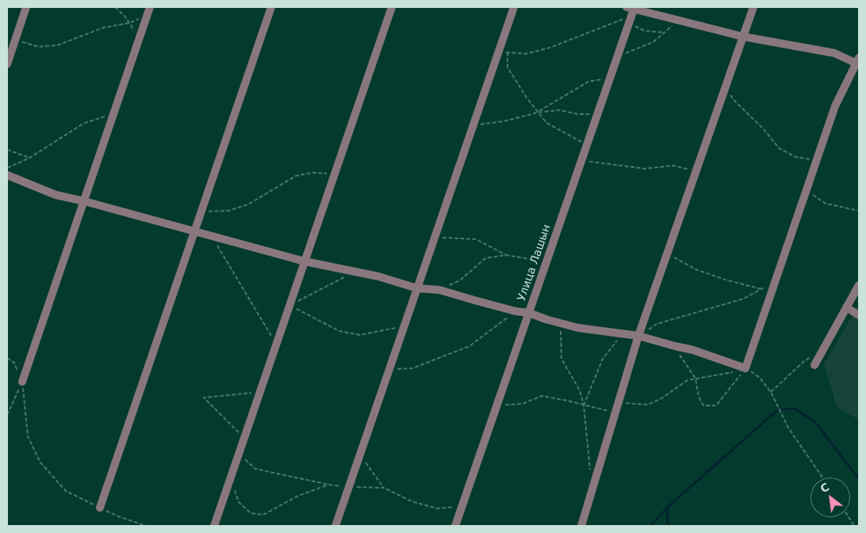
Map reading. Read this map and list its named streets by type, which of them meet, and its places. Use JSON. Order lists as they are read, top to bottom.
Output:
{
  "streets": {
    "street": ["Улица Лашын"]
  },
  "north": "top left"
}
